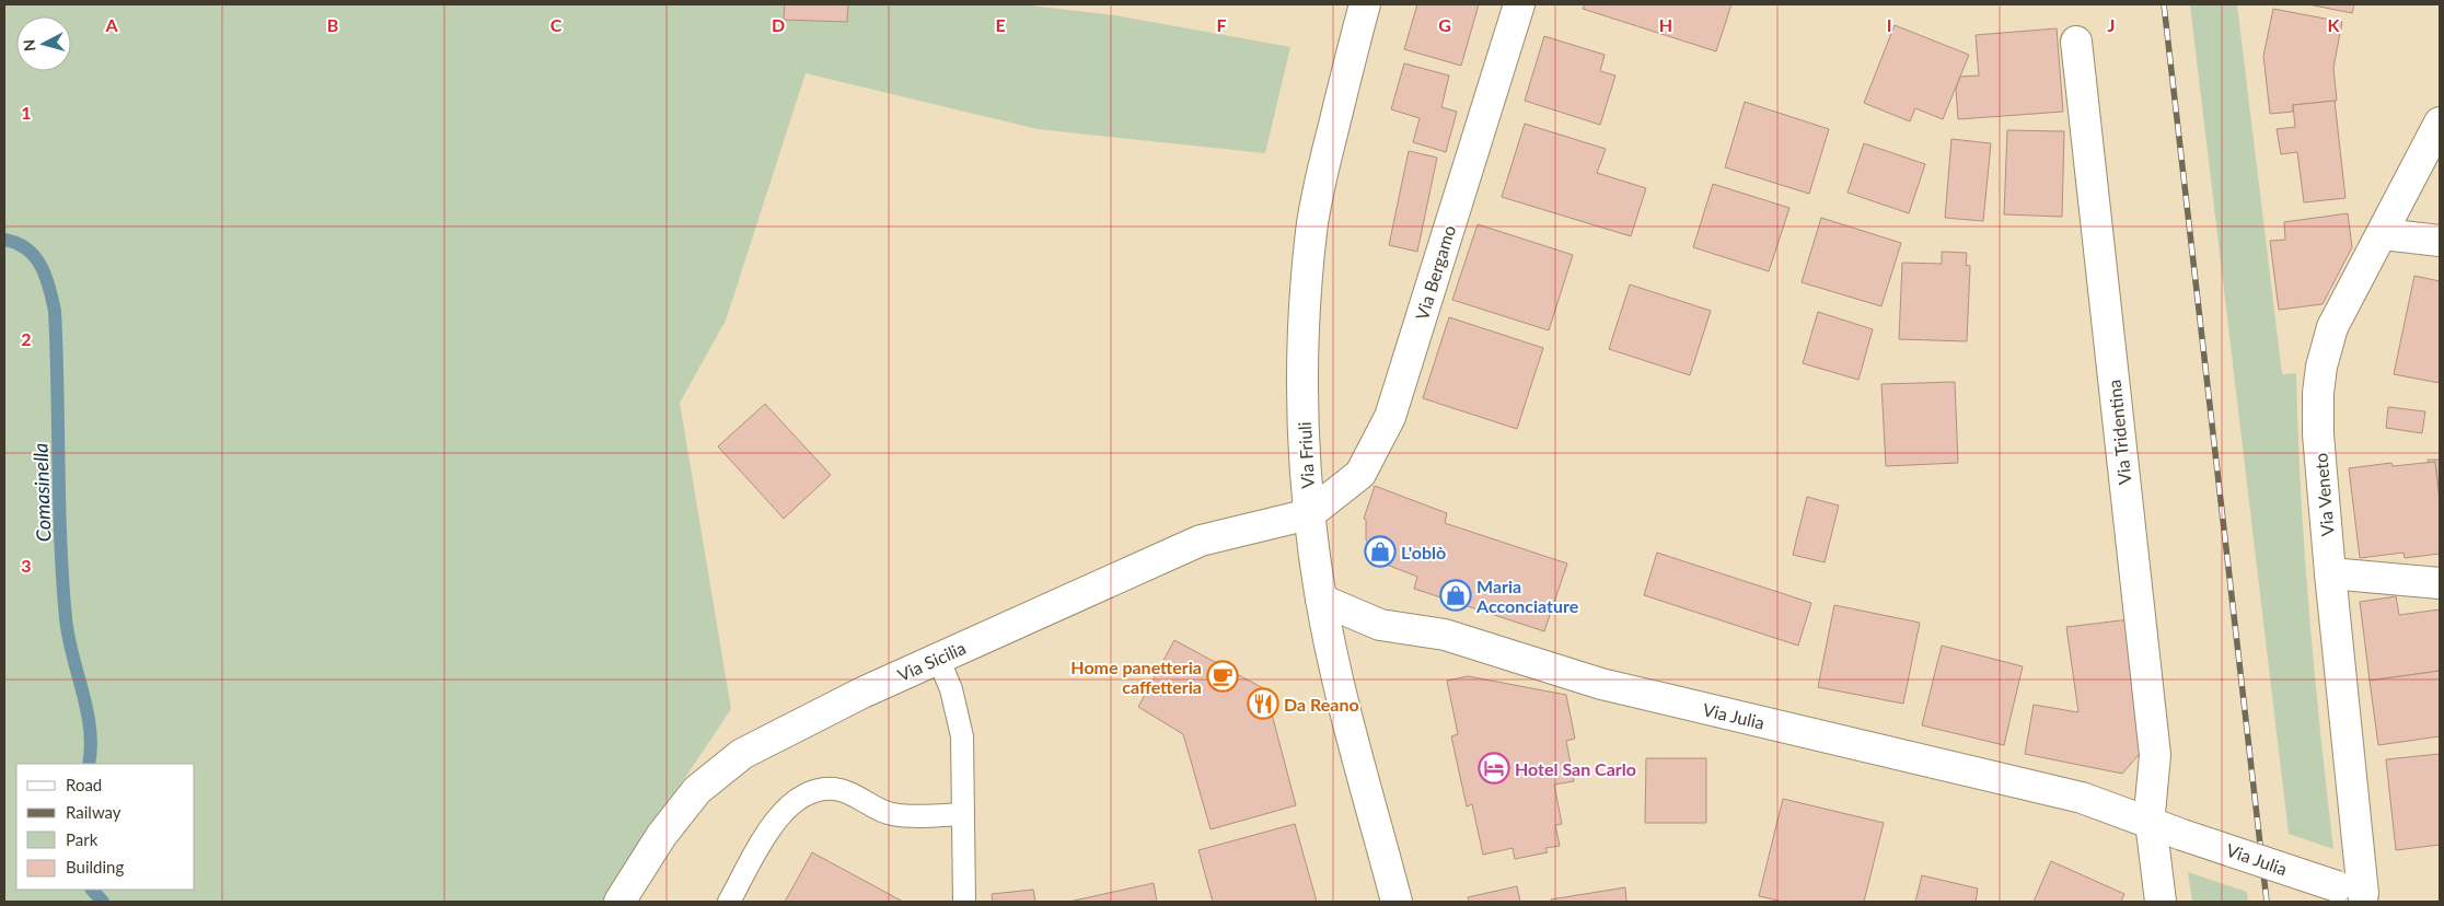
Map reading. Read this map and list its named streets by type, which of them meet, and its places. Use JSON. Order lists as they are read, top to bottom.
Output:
{
  "streets": {
    "street": [
      "Via Bergamo",
      "Via Tridentina",
      "Via Friuli",
      "Via Veneto",
      "Via Sicilia",
      "Via Julia"
    ]
  },
  "crossings": [
    ["Via Bergamo", "Via Friuli"],
    ["Via Bergamo", "Via Sicilia"],
    ["Via Tridentina", "Via Julia"],
    ["Via Friuli", "Via Sicilia"],
    ["Via Friuli", "Via Julia"],
    ["Via Veneto", "Via Julia"]
  ],
  "water": ["Comasinella"],
  "places": {
    "shop": ["L'oblò", "Maria Acconciature"],
    "cafe": ["Home panetteria caffetteria"],
    "restaurant": ["Da Reano"],
    "hotel": ["Hotel San Carlo"]
  },
  "legend": [
    "Road",
    "Railway",
    "Park",
    "Building"
  ],
  "north": "left",
  "grid": {
    "columns": [
      "A",
      "B",
      "C",
      "D",
      "E",
      "F",
      "G",
      "H",
      "I",
      "J",
      "K"
    ],
    "rows": ["1", "2", "3"]
  }
}
